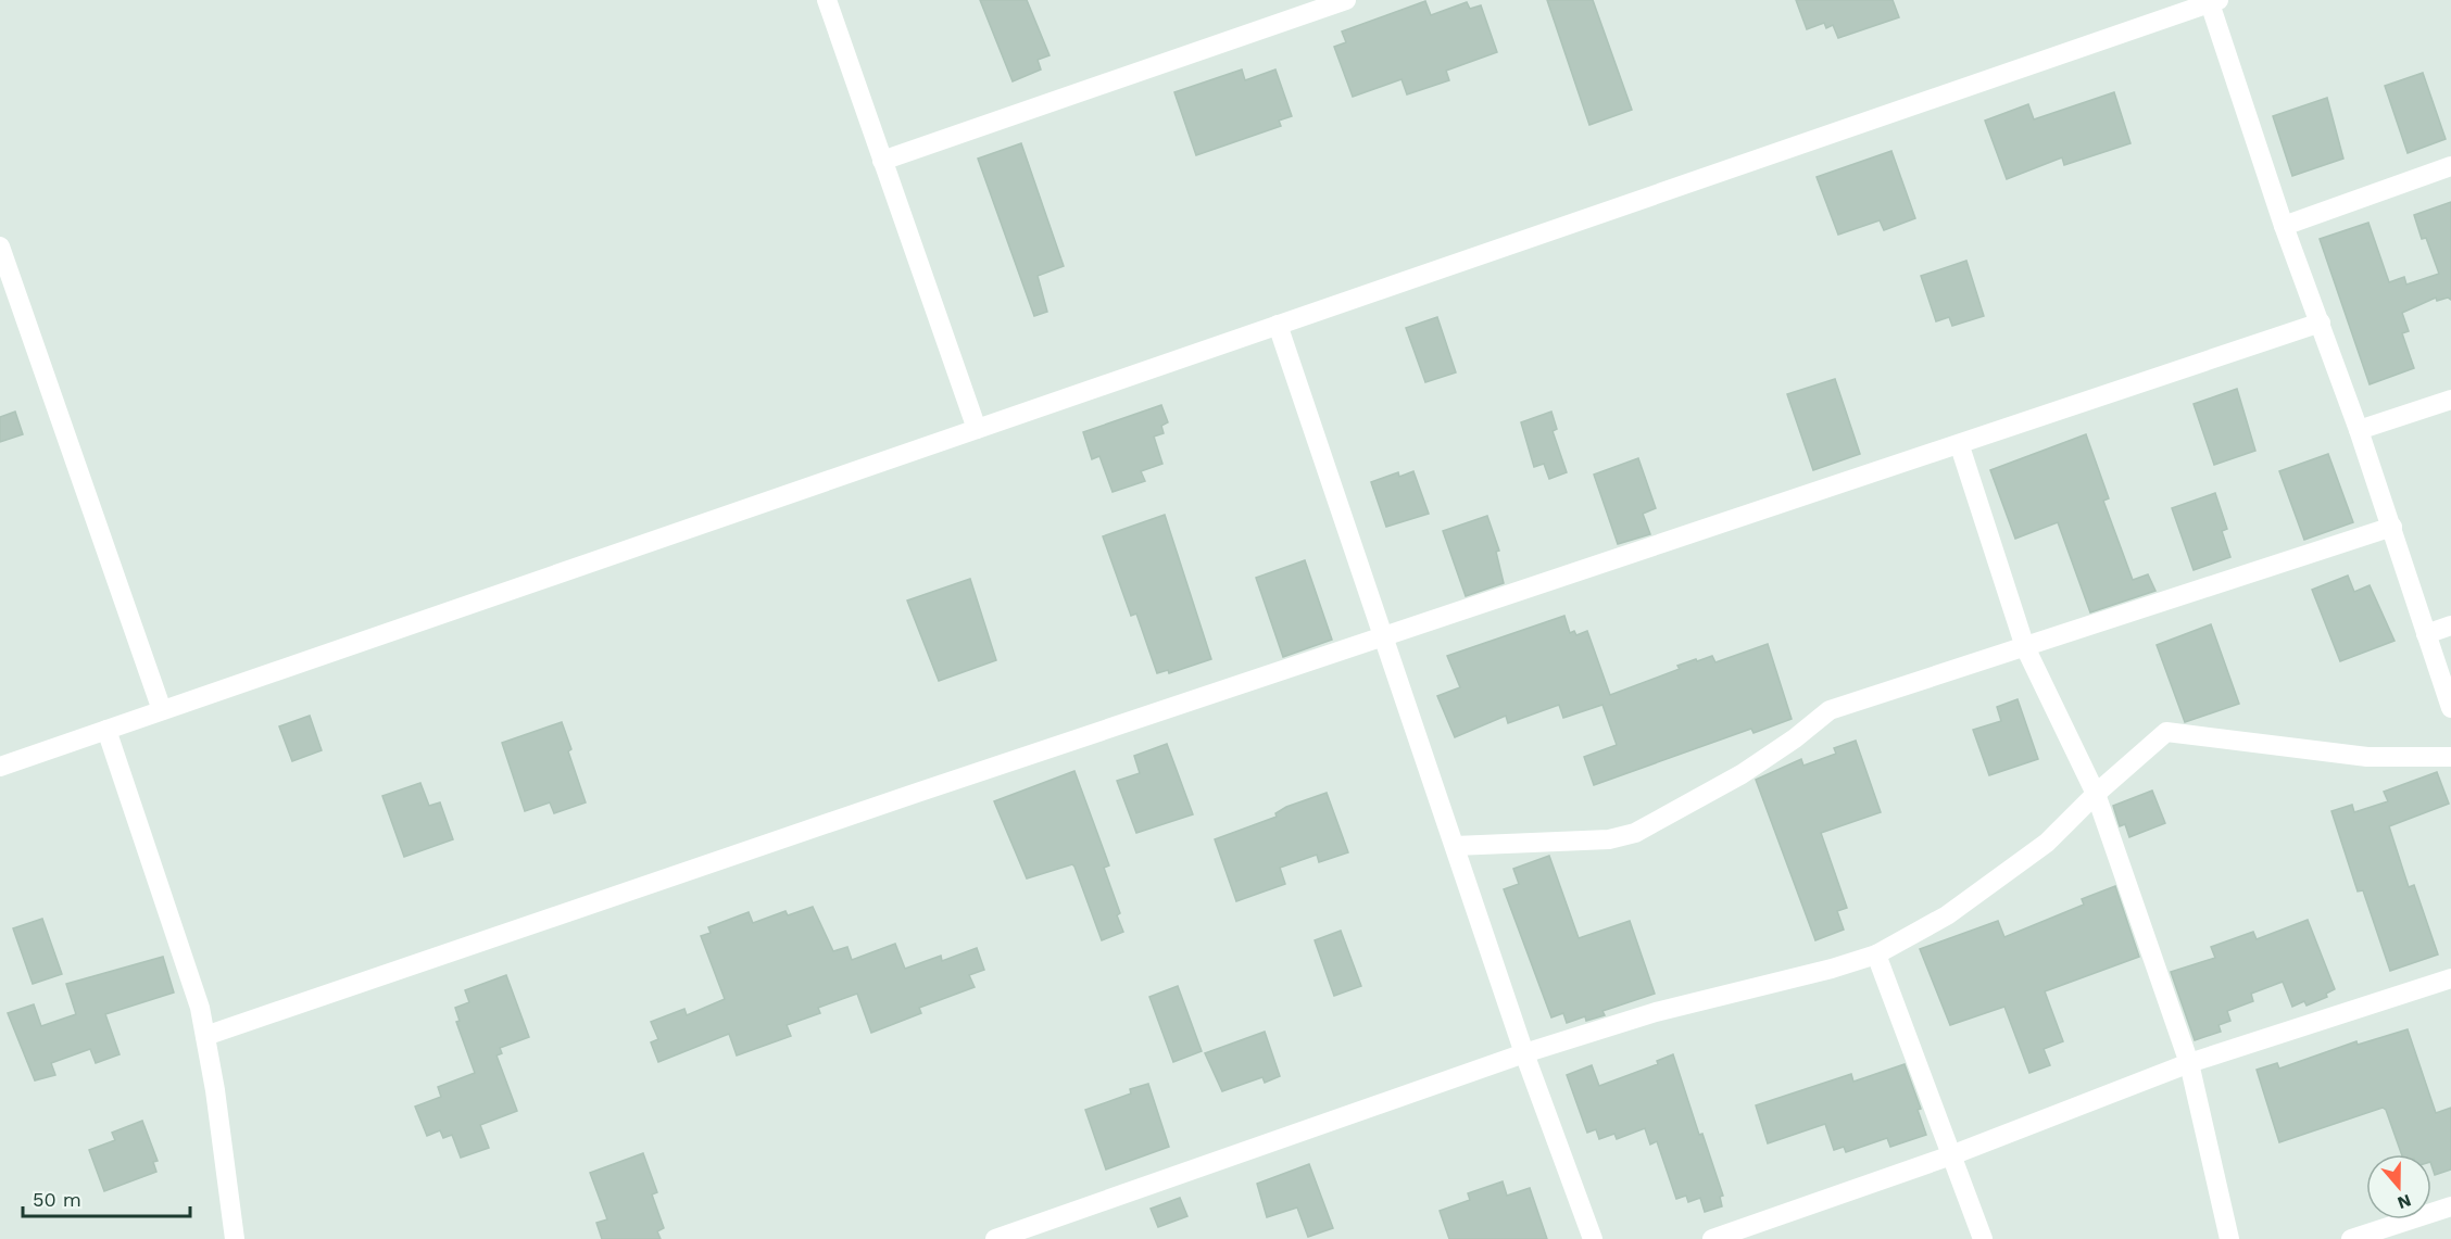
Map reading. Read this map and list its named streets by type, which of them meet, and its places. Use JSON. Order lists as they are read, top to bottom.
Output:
{
  "scale_bar": "50 m",
  "north": "bottom"
}
